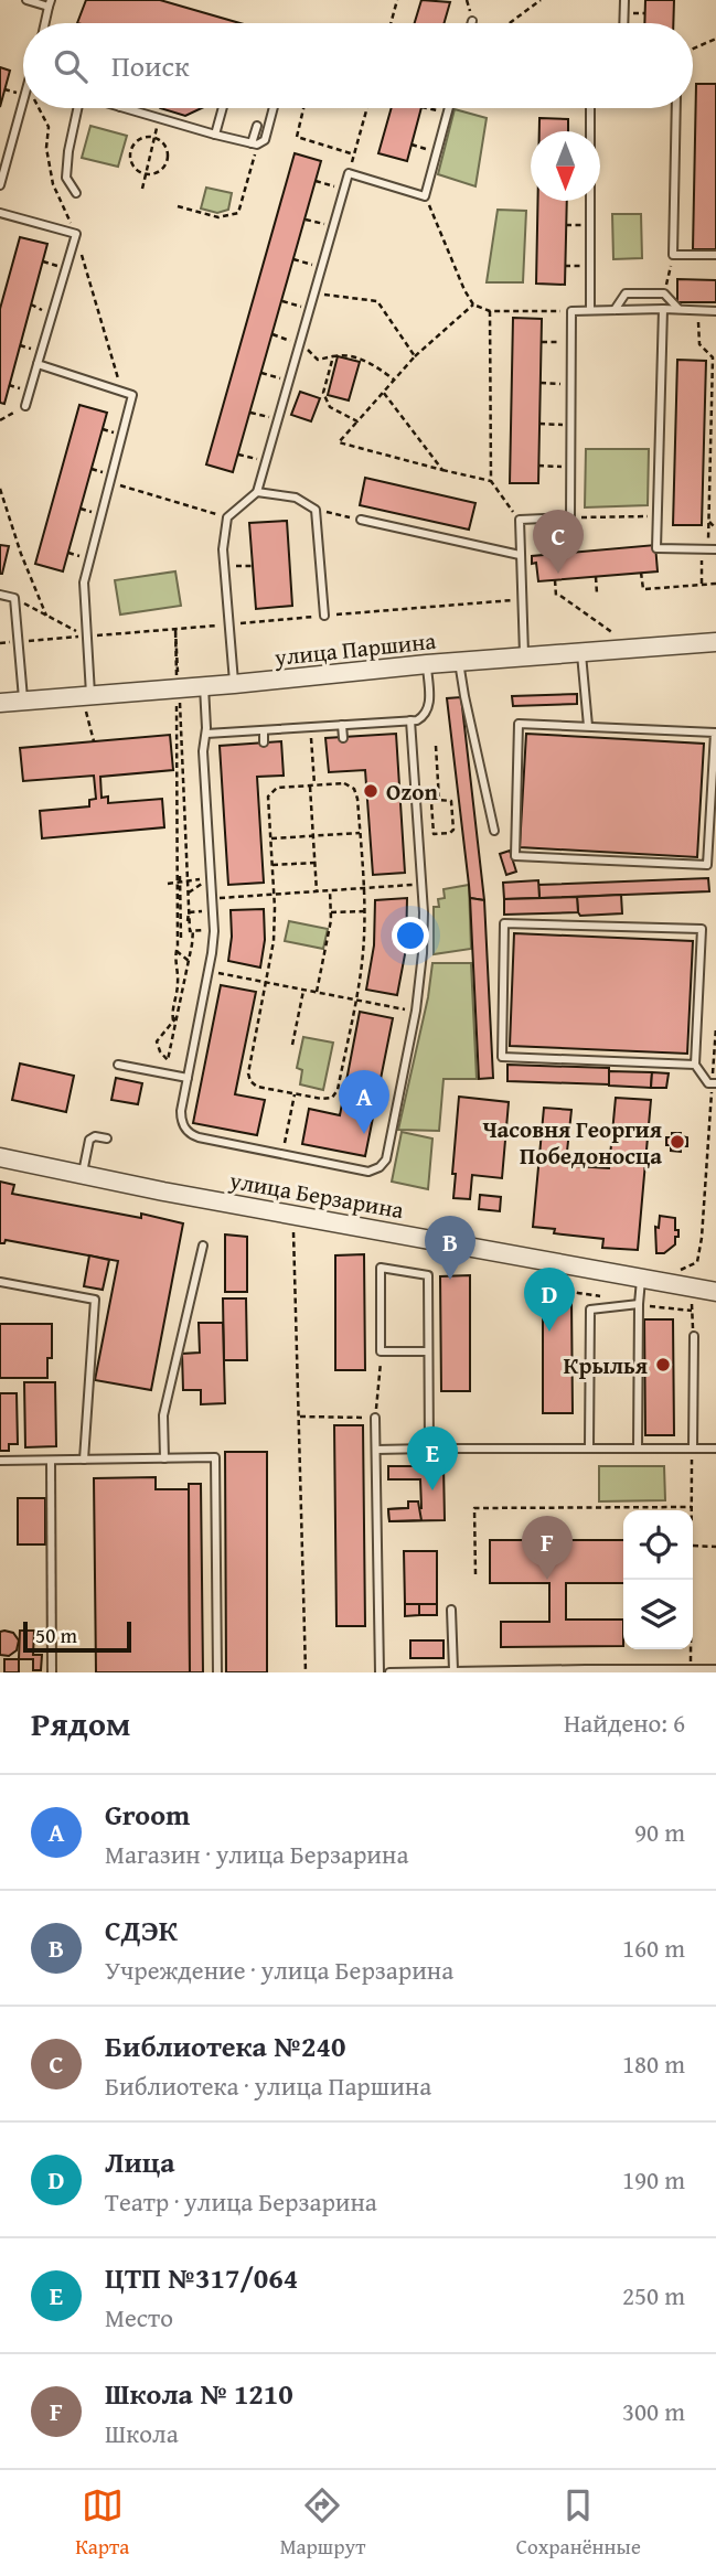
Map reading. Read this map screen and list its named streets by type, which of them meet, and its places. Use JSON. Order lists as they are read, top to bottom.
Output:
{
  "streets": {
    "street": ["улица Паршина", "улица Берзарина"]
  },
  "places": ["Ozon", "Часовня Георгия Победоносца", "Крылья"],
  "scale_bar": "50 m",
  "north": "bottom",
  "page": {
    "search": "Поиск",
    "pins": [
      "C",
      "A",
      "B",
      "D",
      "E",
      "F"
    ],
    "scale": "50 m",
    "heading": ["Рядом", "Найдено: 6"],
    "list": [
      {
        "mark": "A",
        "name": "Groom",
        "note": "Магазин · улица Берзарина",
        "value": "90 m"
      },
      {
        "mark": "B",
        "name": "СДЭК",
        "note": "Учреждение · улица Берзарина",
        "value": "160 m"
      },
      {
        "mark": "C",
        "name": "Библиотека №240",
        "note": "Библиотека · улица Паршина",
        "value": "180 m"
      },
      {
        "mark": "D",
        "name": "Лица",
        "note": "Театр · улица Берзарина",
        "value": "190 m"
      },
      {
        "mark": "E",
        "name": "ЦТП №317/064",
        "note": "Место",
        "value": "250 m"
      },
      {
        "mark": "F",
        "name": "Школа № 1210",
        "note": "Школа",
        "value": "300 m"
      }
    ],
    "nav": ["Карта", "Маршрут", "Сохранённые"]
  }
}
